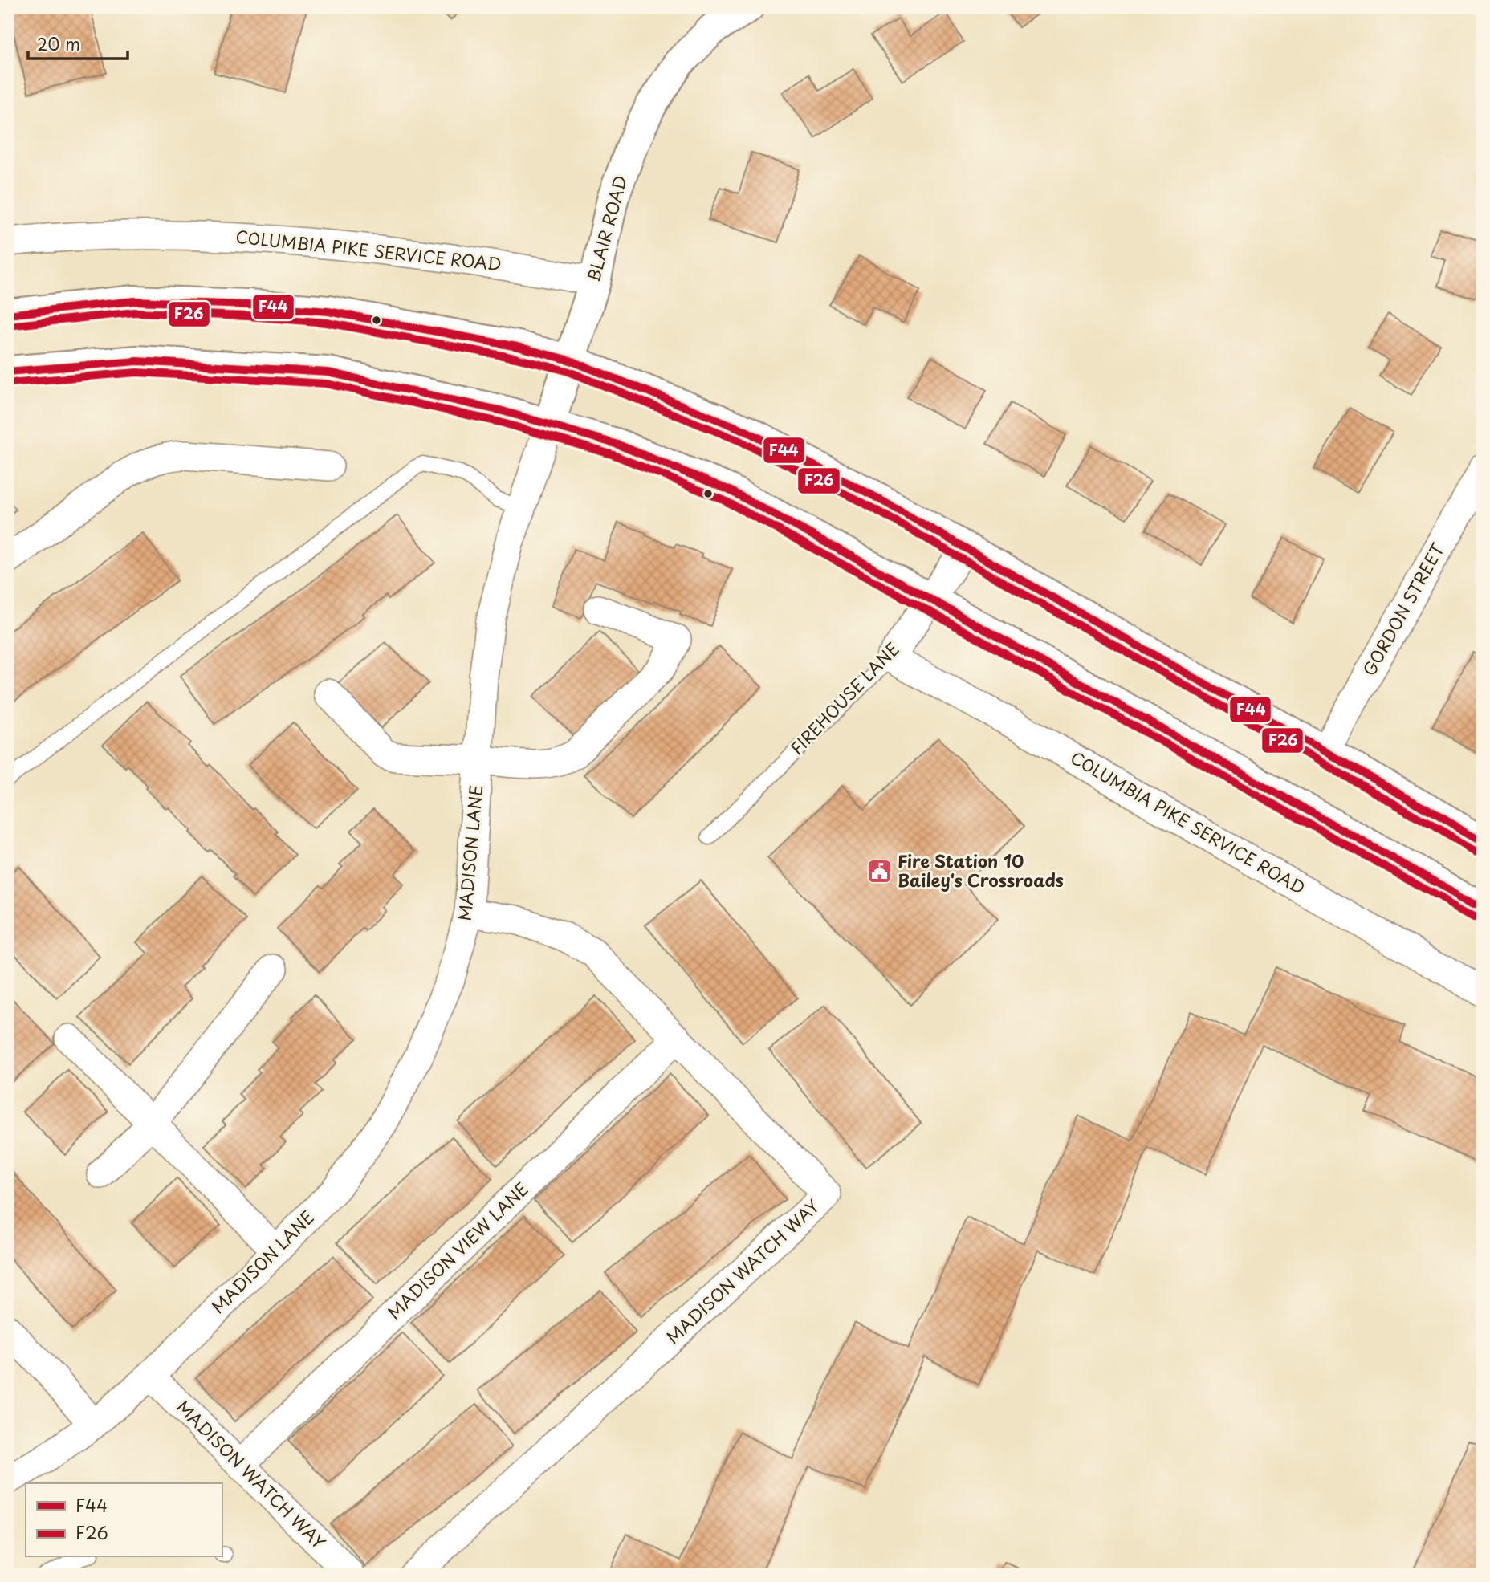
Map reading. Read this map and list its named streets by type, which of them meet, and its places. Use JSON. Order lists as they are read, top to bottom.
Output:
{
  "streets": {
    "main road": ["BLAIR ROAD"],
    "street": [
      "COLUMBIA PIKE SERVICE ROAD",
      "GORDON STREET",
      "FIREHOUSE LANE",
      "MADISON LANE",
      "MADISON VIEW LANE",
      "MADISON WATCH WAY"
    ]
  },
  "crossings": [
    ["BLAIR ROAD", "COLUMBIA PIKE SERVICE ROAD"],
    ["BLAIR ROAD", "MADISON LANE"],
    ["COLUMBIA PIKE SERVICE ROAD", "FIREHOUSE LANE"],
    ["MADISON LANE", "MADISON WATCH WAY"],
    ["MADISON VIEW LANE", "MADISON WATCH WAY"]
  ],
  "places": {
    "public building": ["Fire Station 10 Bailey's Crossroads"]
  },
  "lines": ["transit line F44", "transit line F26"],
  "legend": ["F44", "F26"],
  "scale_bar": "20 m"
}
